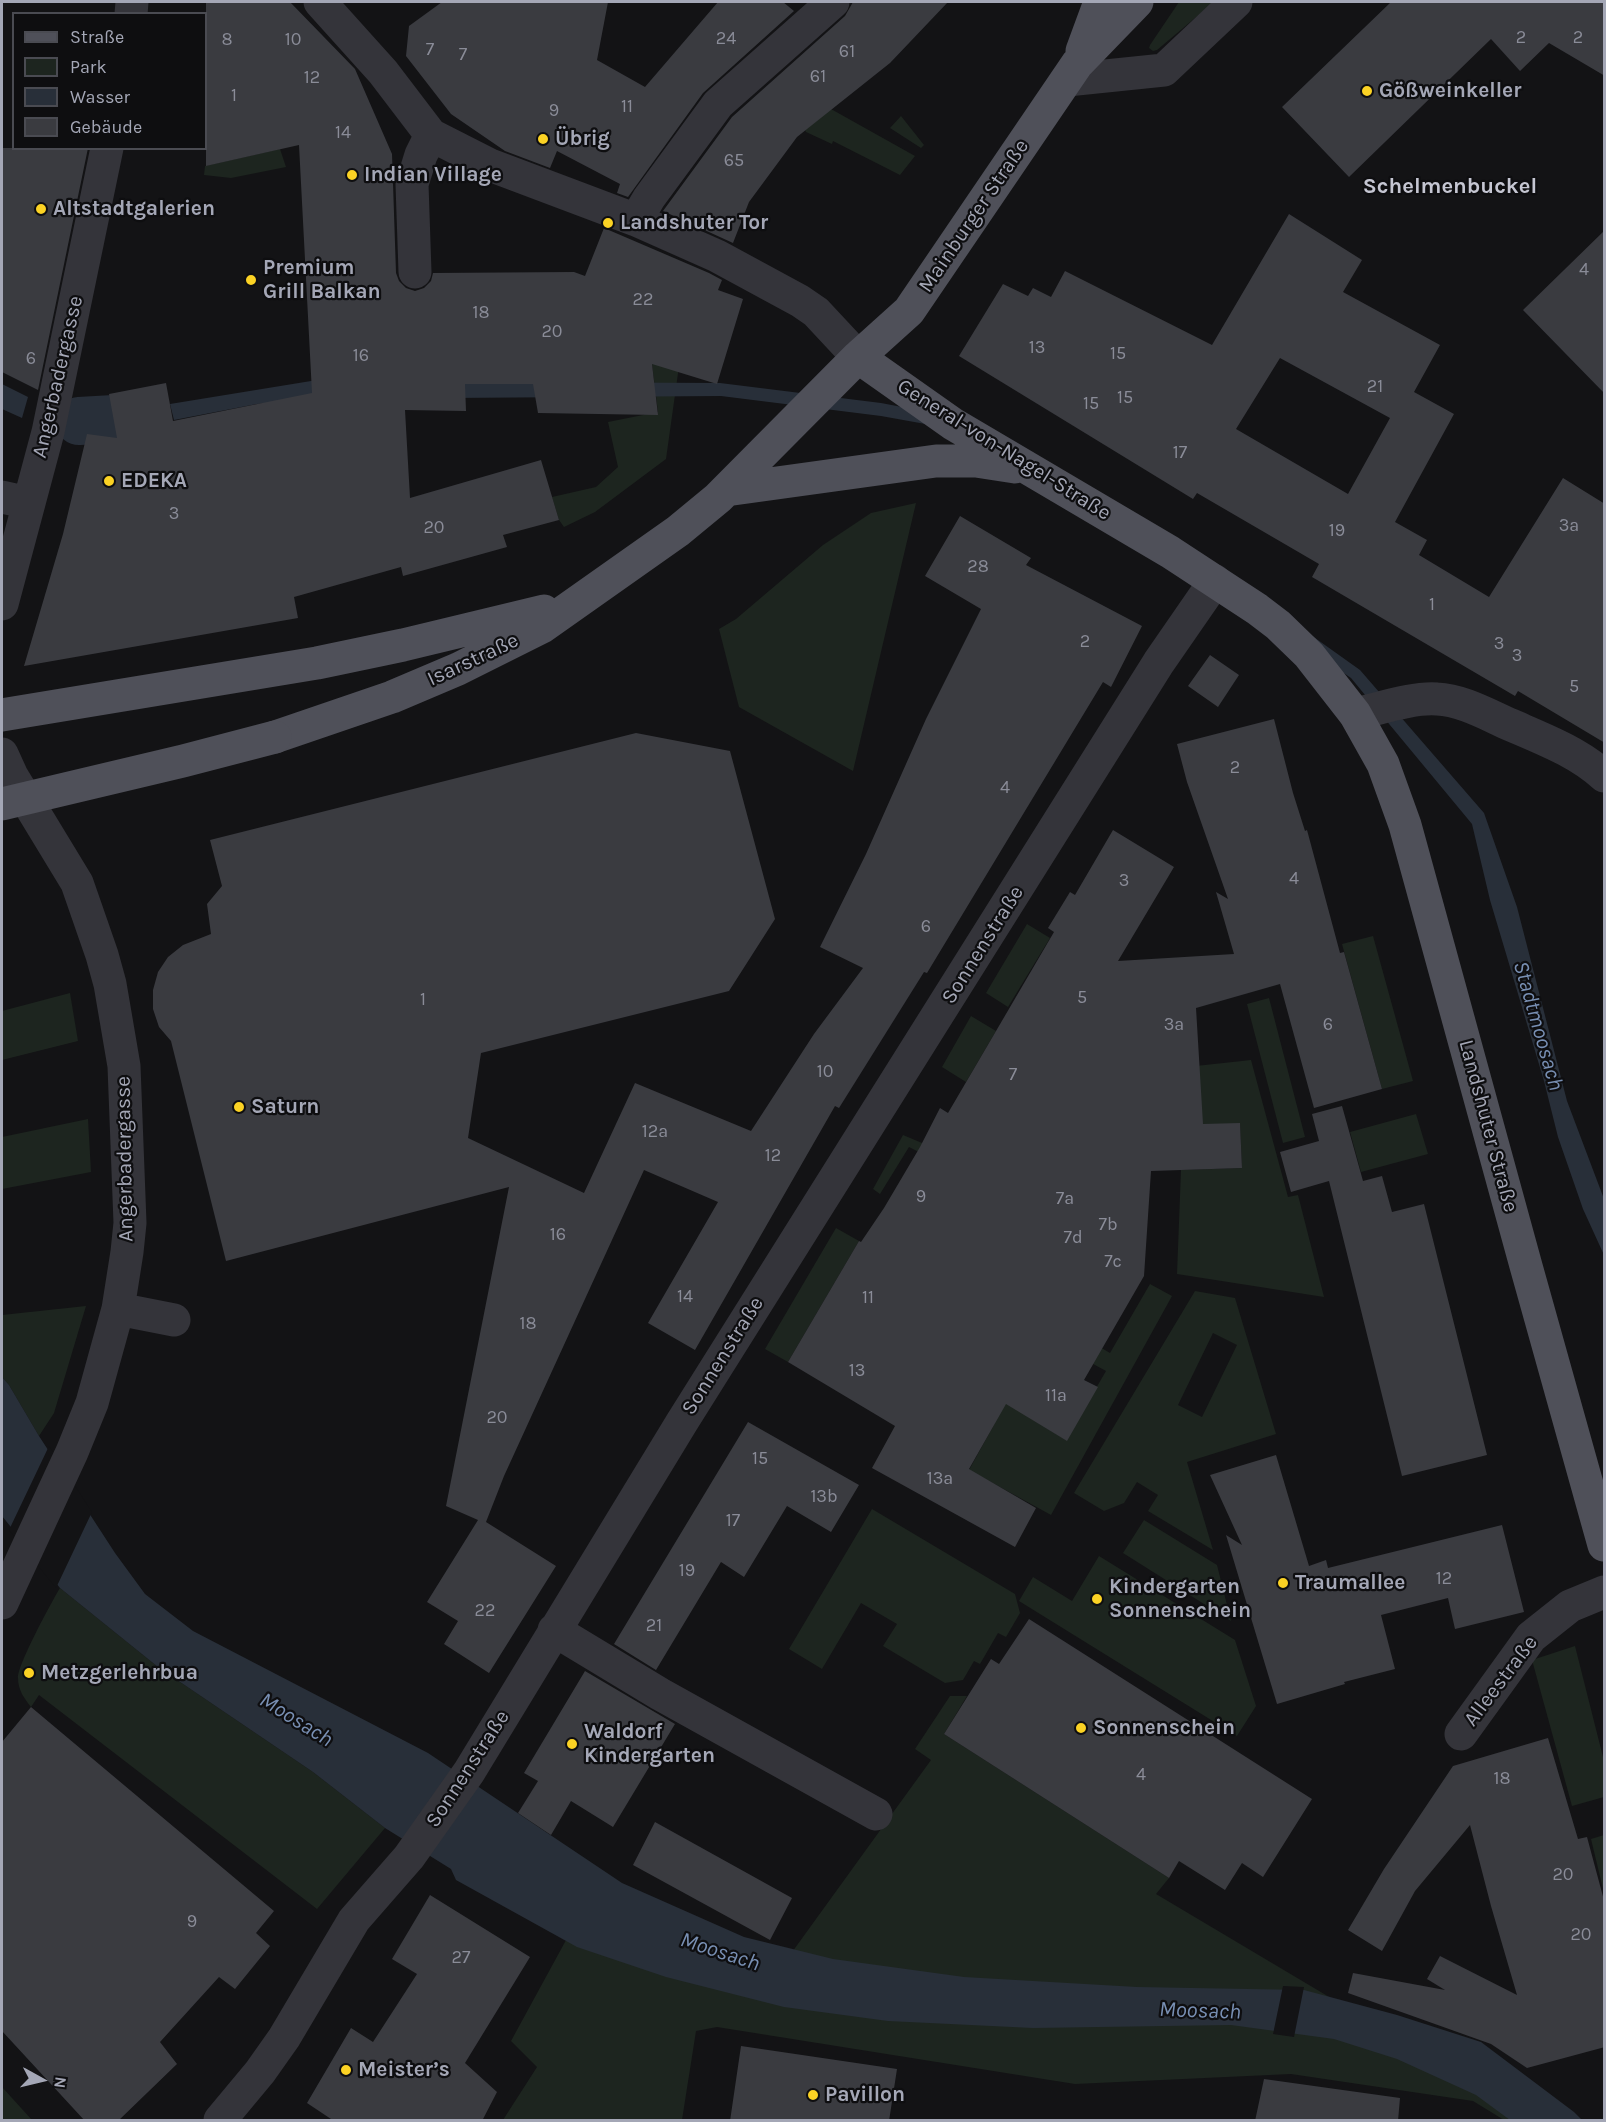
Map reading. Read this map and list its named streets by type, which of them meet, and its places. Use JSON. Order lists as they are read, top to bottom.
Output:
{
  "streets": {
    "main road": [
      "Mainburger Straße",
      "General-von-Nagel-Straße",
      "Isarstraße",
      "Landshuter Straße"
    ],
    "street": ["Angerbadergasse", "Sonnenstraße", "Alleestraße"]
  },
  "crossings": [
    ["Mainburger Straße", "General-von-Nagel-Straße"],
    ["Mainburger Straße", "Isarstraße"],
    ["General-von-Nagel-Straße", "Isarstraße"],
    ["General-von-Nagel-Straße", "Sonnenstraße"],
    ["General-von-Nagel-Straße", "Landshuter Straße"]
  ],
  "districts": ["Schelmenbuckel"],
  "water": ["Stadtmoosach", "Moosach"],
  "places": [
    "Gößweinkeller",
    "Übrig",
    "Indian Village",
    "Altstadtgalerien",
    "Landshuter Tor",
    "Premium Grill Balkan",
    "EDEKA",
    "Saturn",
    "Traumallee",
    "Kindergarten Sonnenschein",
    "Metzgerlehrbua",
    "Sonnenschein",
    "Waldorf Kindergarten",
    "Meister’s",
    "Pavillon"
  ],
  "house_numbers": [
    "2",
    "2",
    "24",
    "8",
    "10",
    "7",
    "61",
    "7",
    "61",
    "12",
    "1",
    "11",
    "9",
    "14",
    "65",
    "4",
    "22",
    "18",
    "20",
    "13",
    "15",
    "16",
    "6",
    "21",
    "15",
    "15",
    "17",
    "3",
    "3a",
    "20",
    "19",
    "28",
    "1",
    "2",
    "3",
    "3",
    "5",
    "2",
    "4",
    "4",
    "3",
    "6",
    "5",
    "1",
    "3a",
    "6",
    "10",
    "7",
    "12a",
    "12",
    "9",
    "7a",
    "7b",
    "16",
    "7d",
    "7c",
    "14",
    "11",
    "18",
    "13",
    "11a",
    "20",
    "15",
    "13a",
    "13b",
    "17",
    "19",
    "12",
    "22",
    "21",
    "4",
    "18",
    "20",
    "9",
    "20",
    "27"
  ],
  "legend": [
    "Straße",
    "Park",
    "Wasser",
    "Gebäude"
  ],
  "north": "right"
}
